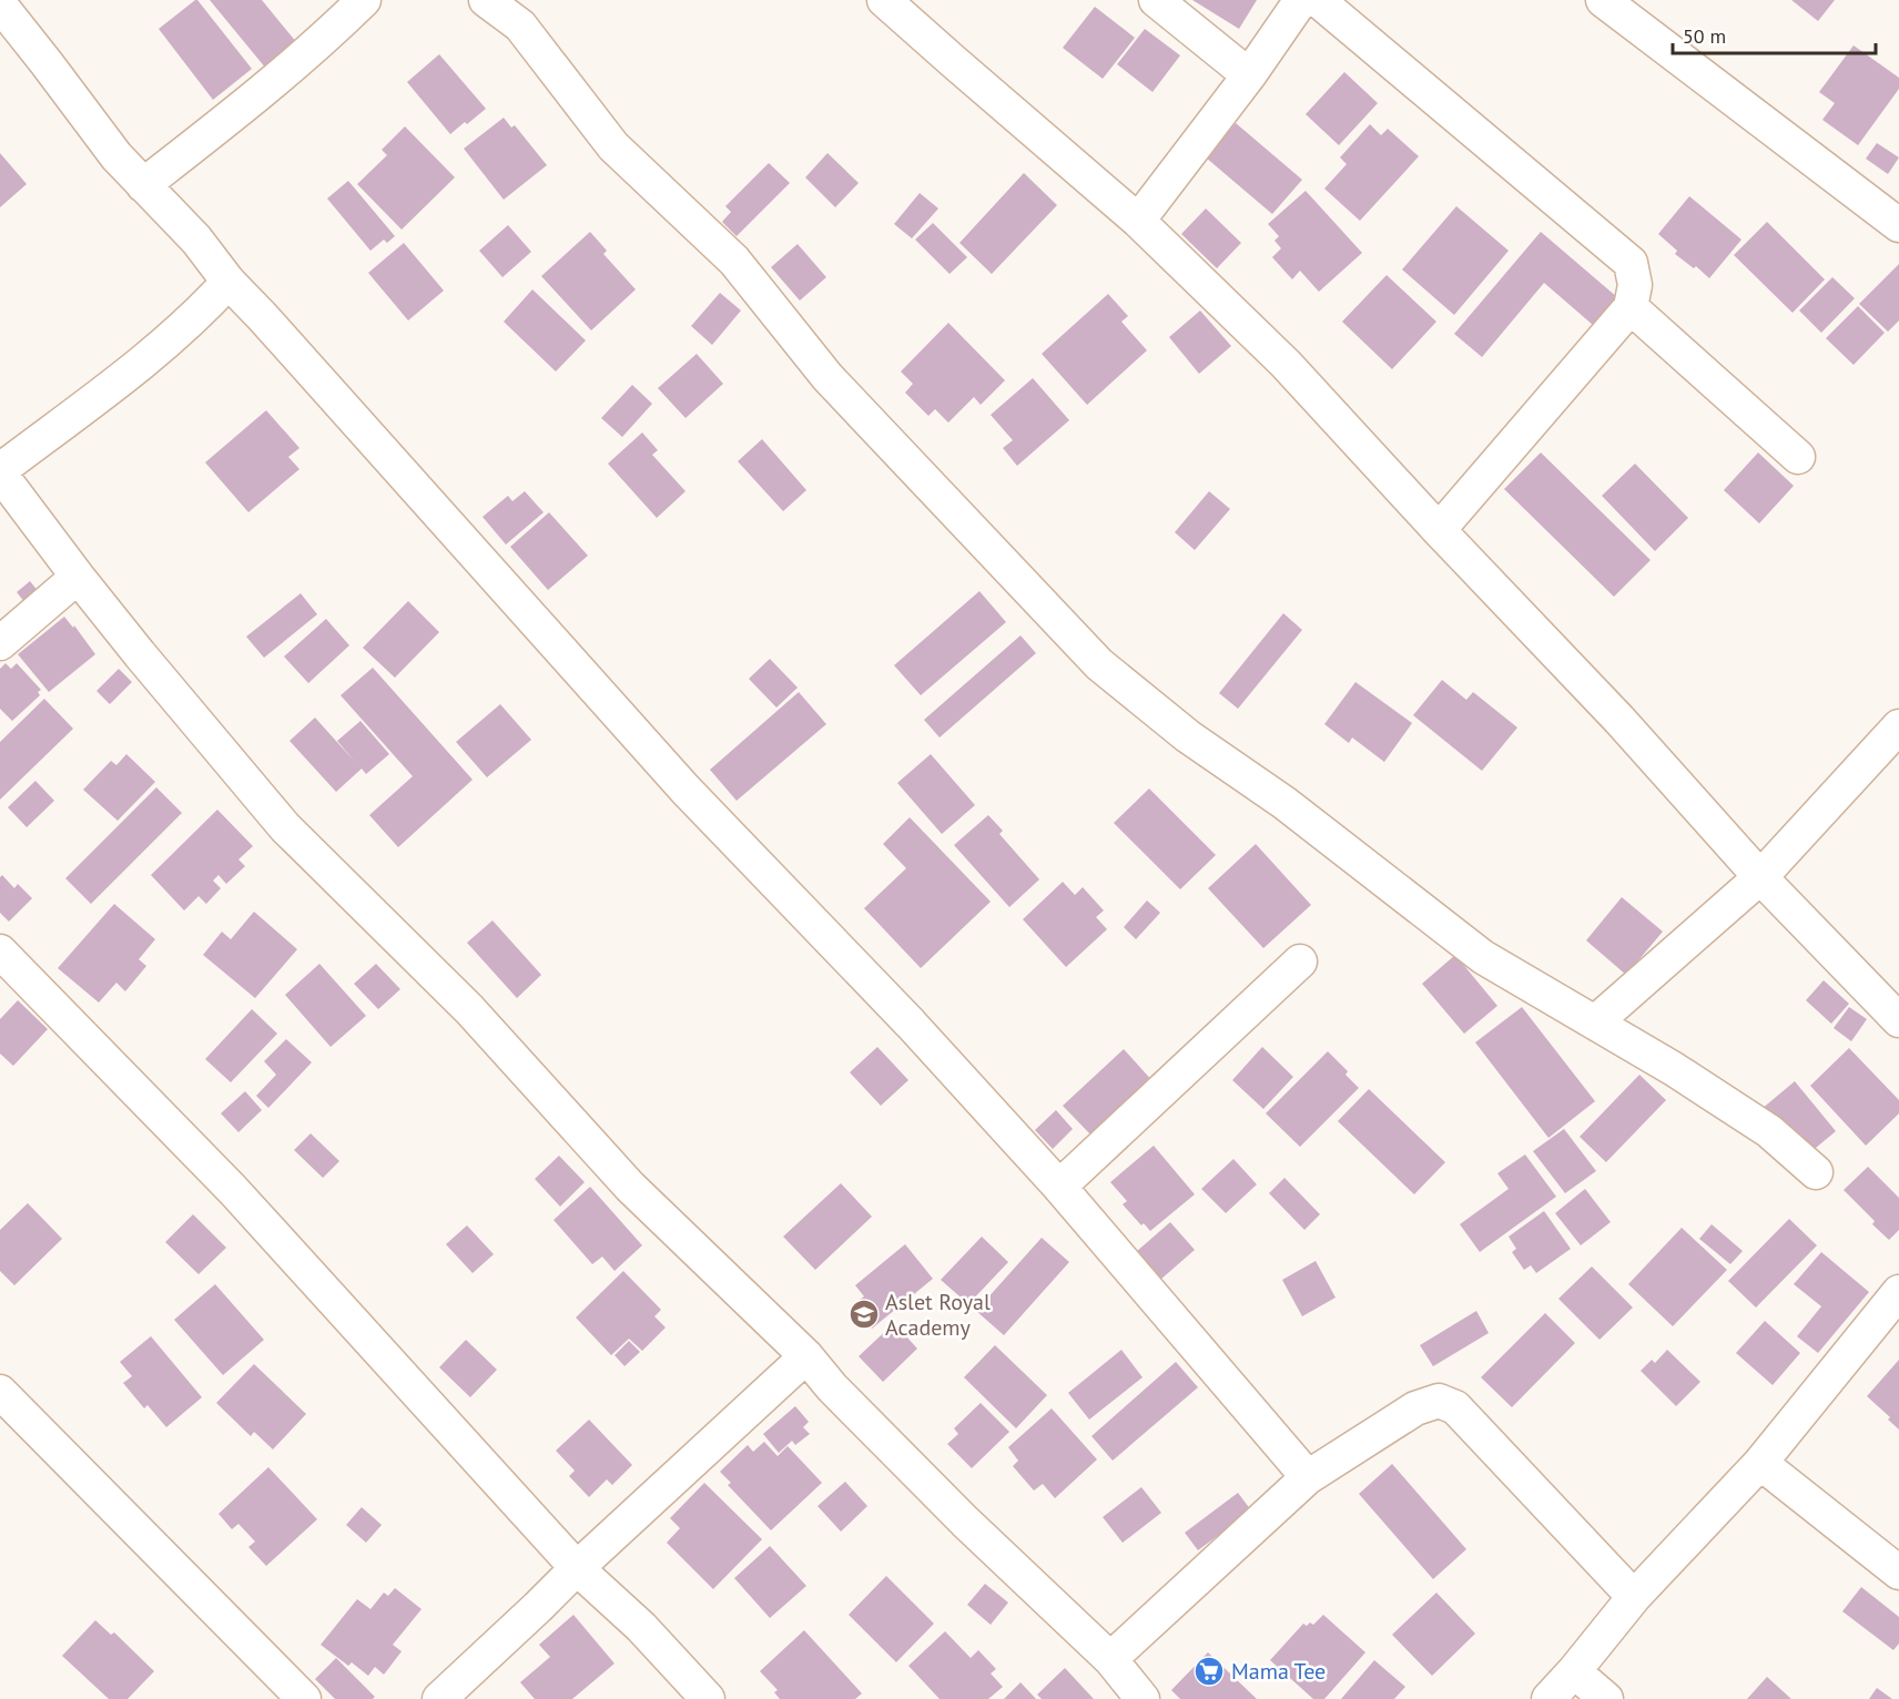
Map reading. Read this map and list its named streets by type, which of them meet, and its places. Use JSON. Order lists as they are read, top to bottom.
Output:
{
  "places": {
    "school or university": ["Aslet Royal Academy"],
    "supermarket": ["Mama Tee"]
  },
  "scale_bar": "50 m"
}
